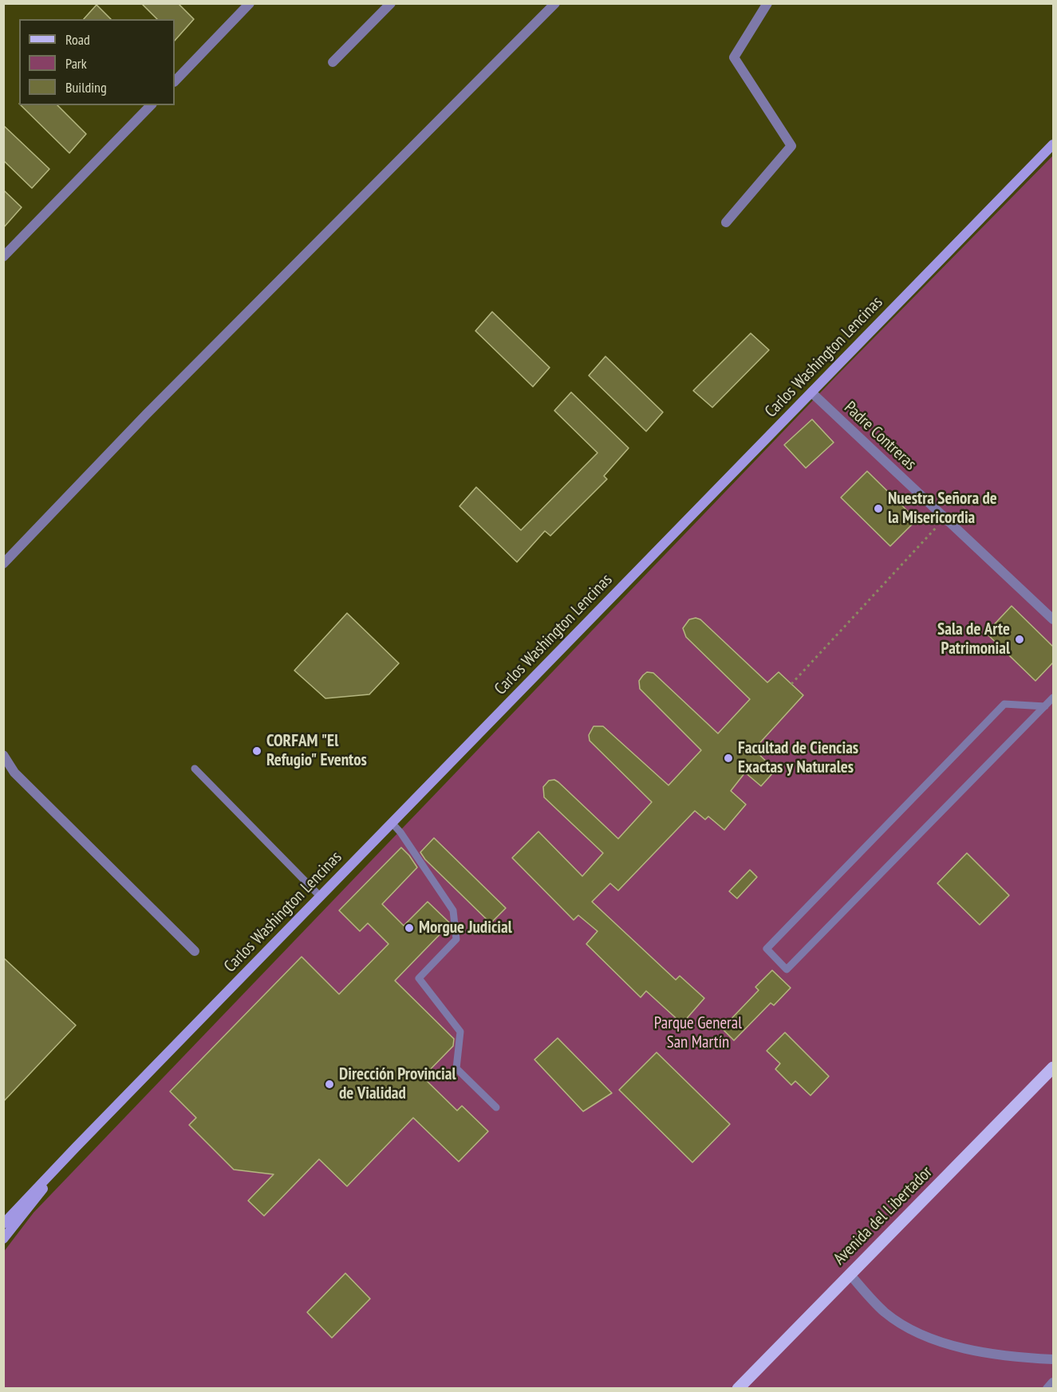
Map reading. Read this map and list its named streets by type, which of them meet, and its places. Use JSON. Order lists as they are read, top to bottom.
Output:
{
  "streets": {
    "main road": ["Carlos Washington Lencinas", "Avenida del Libertador"],
    "street": ["Padre Contreras"]
  },
  "crossings": [
    ["Carlos Washington Lencinas", "Padre Contreras"]
  ],
  "parks": ["Parque General San Martín"],
  "places": [
    "Nuestra Señora de la Misericordia",
    "Sala de Arte Patrimonial",
    "CORFAM \"El Refugio\" Eventos",
    "Facultad de Ciencias Exactas y Naturales",
    "Morgue Judicial",
    "Dirección Provincial de Vialidad"
  ],
  "legend": ["Road", "Park", "Building"]
}
